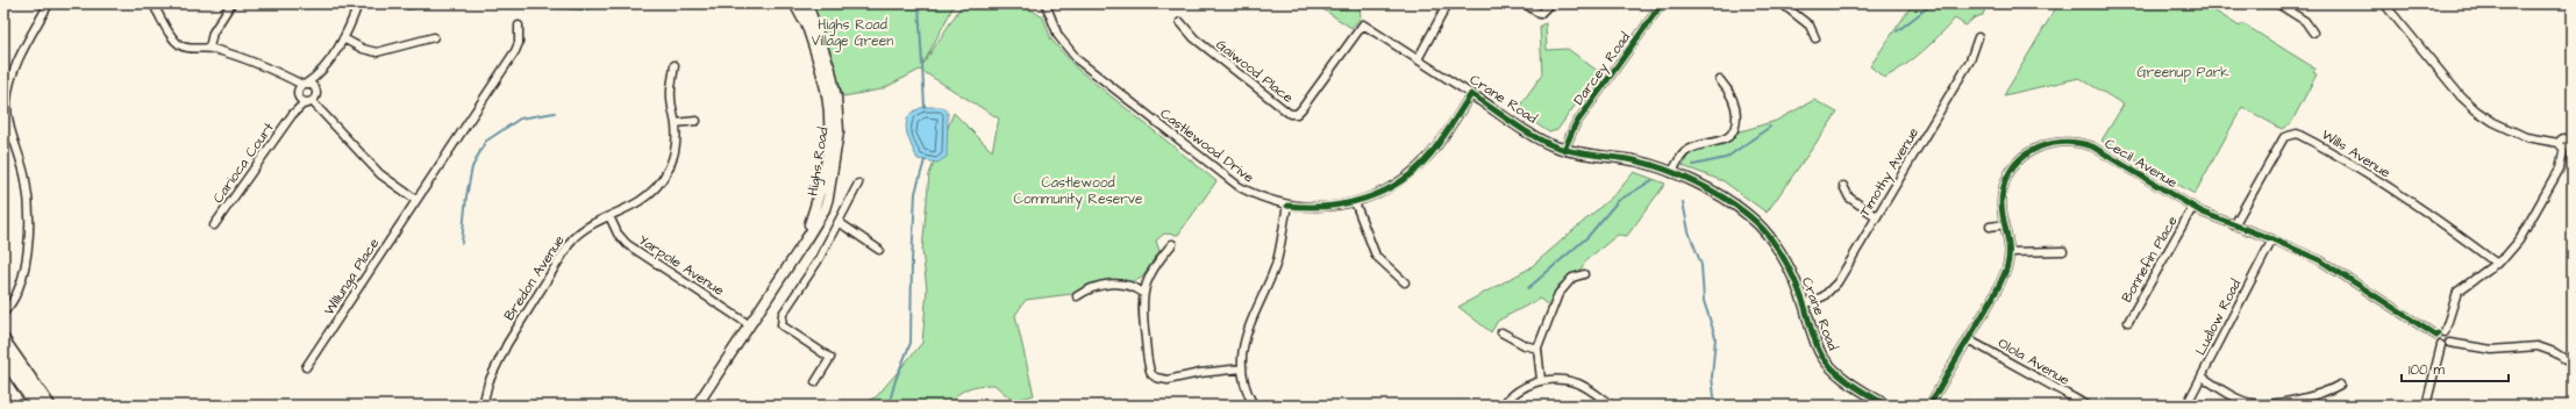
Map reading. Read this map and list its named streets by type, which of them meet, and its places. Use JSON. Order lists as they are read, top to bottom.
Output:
{
  "streets": {
    "street": [
      "Darcey Road",
      "Gaiwood Place",
      "Crane Road",
      "Castlewood Drive",
      "Wills Avenue",
      "Highs Road",
      "Carioca Court",
      "Cecil Avenue",
      "Timothy Avenue",
      "Bonnefin Place",
      "Yarpole Avenue",
      "Willunga Place",
      "Bredon Avenue",
      "Ludlow Road",
      "Olola Avenue"
    ]
  },
  "crossings": [
    ["Darcey Road", "Crane Road"],
    ["Gaiwood Place", "Crane Road"],
    ["Crane Road", "Castlewood Drive"],
    ["Crane Road", "Timothy Avenue"],
    ["Wills Avenue", "Cecil Avenue"],
    ["Highs Road", "Yarpole Avenue"],
    ["Cecil Avenue", "Bonnefin Place"],
    ["Cecil Avenue", "Ludlow Road"],
    ["Yarpole Avenue", "Bredon Avenue"]
  ],
  "parks": ["Highs Road Village Green", "Greenup Park", "Castlewood Community Reserve"],
  "scale_bar": "100 m"
}
